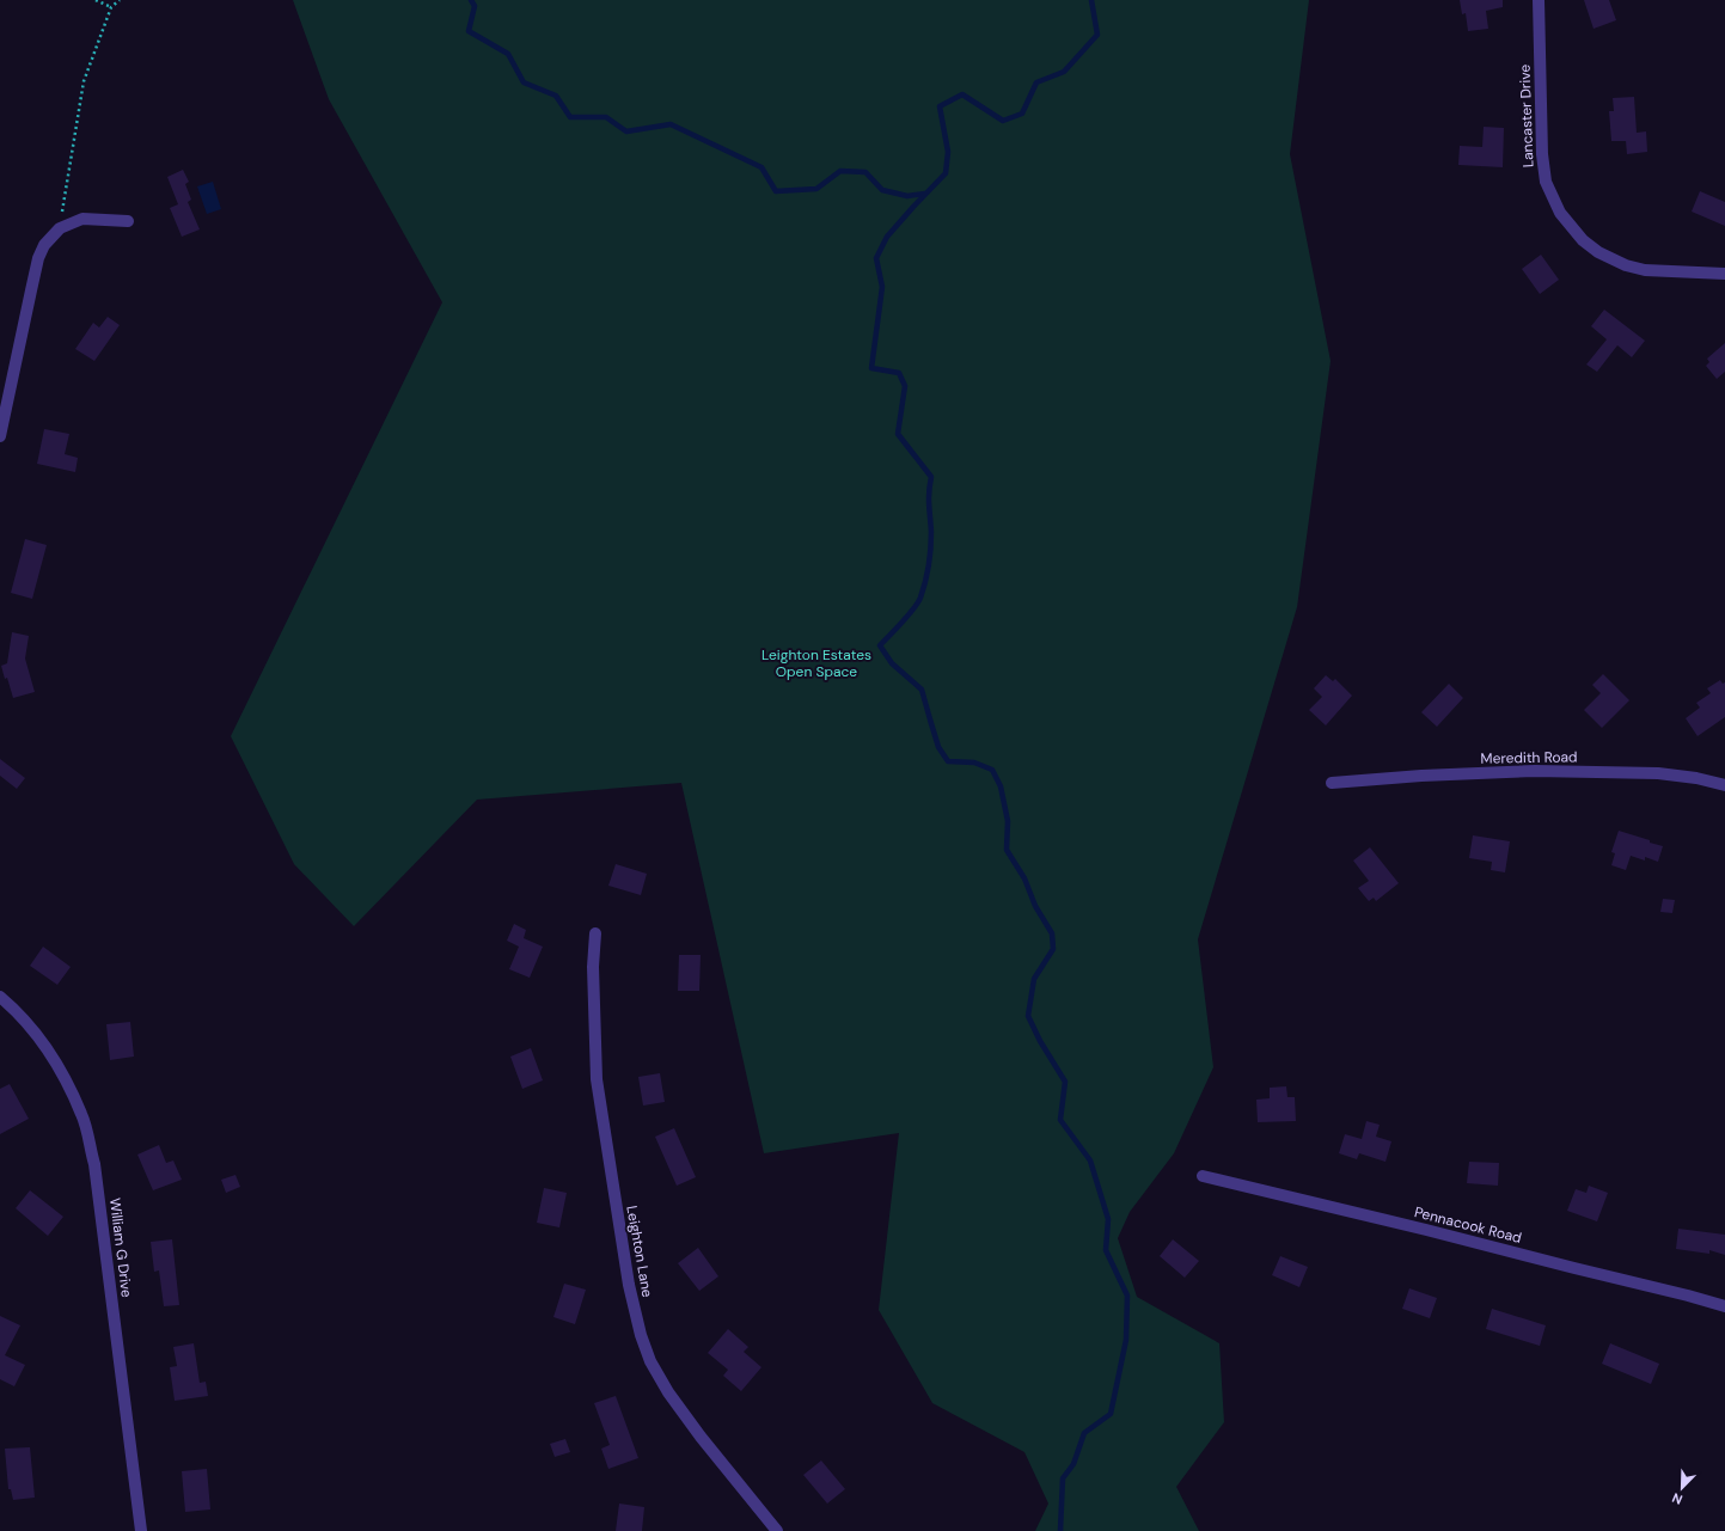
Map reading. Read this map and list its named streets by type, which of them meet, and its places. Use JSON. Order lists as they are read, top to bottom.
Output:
{
  "streets": {
    "street": [
      "Lancaster Drive",
      "Meredith Road",
      "Pennacook Road",
      "William G Drive",
      "Leighton Lane"
    ]
  },
  "parks": ["Leighton Estates Open Space"],
  "north": "bottom left"
}
